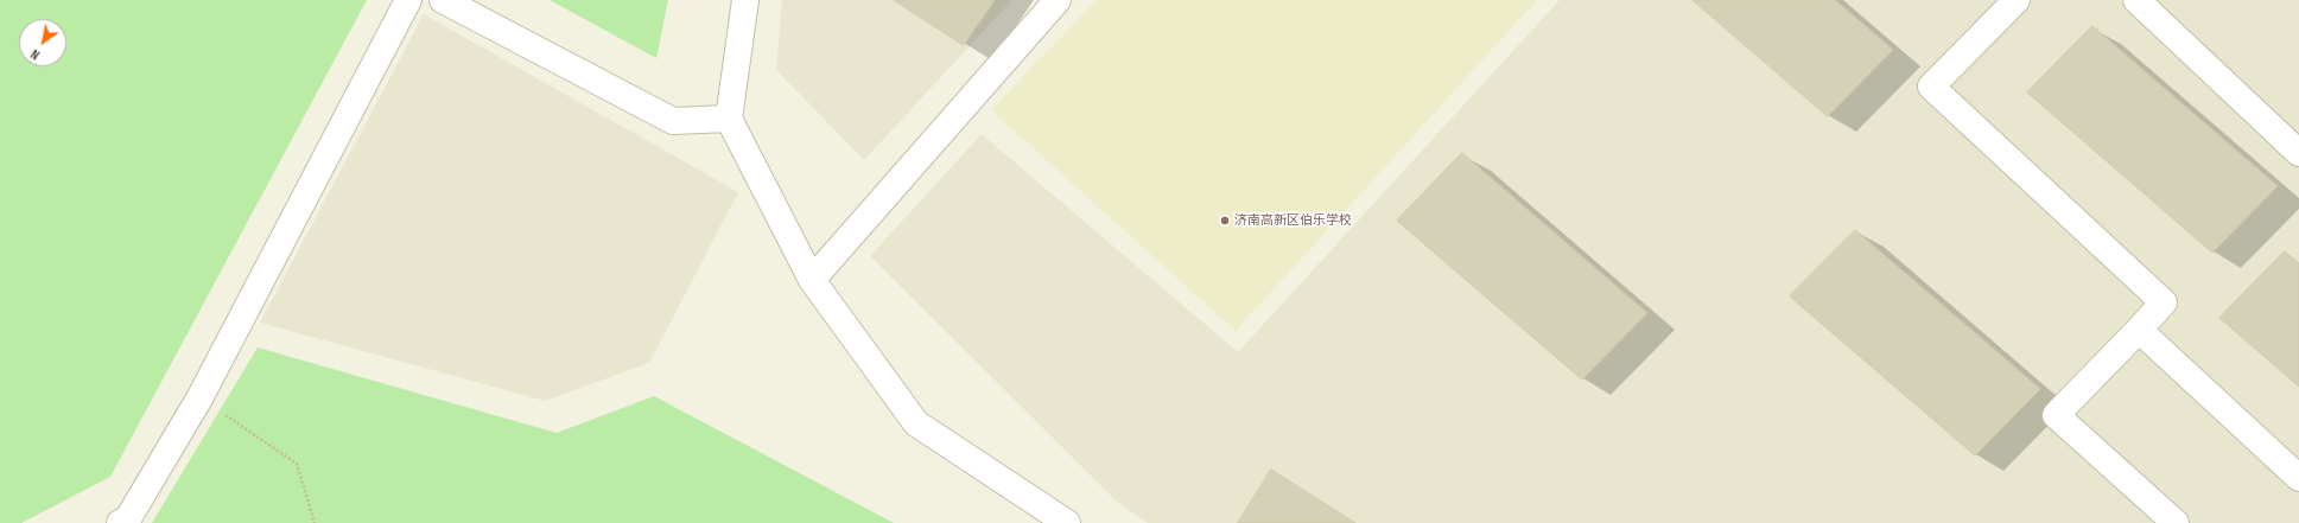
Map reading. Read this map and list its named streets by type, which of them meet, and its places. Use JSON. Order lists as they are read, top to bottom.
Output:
{
  "places": ["济南高新区伯乐学校"],
  "north": "bottom left"
}
